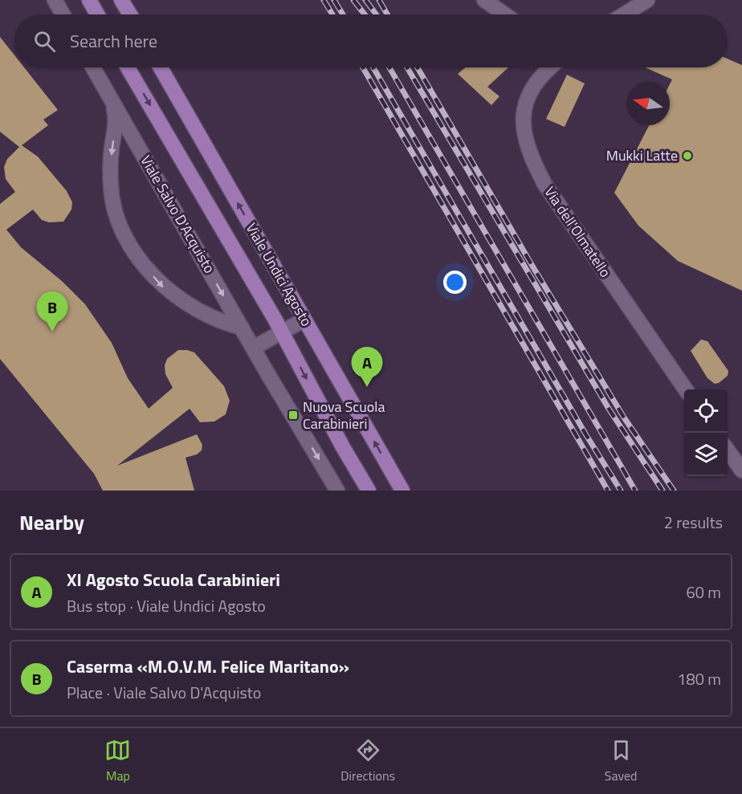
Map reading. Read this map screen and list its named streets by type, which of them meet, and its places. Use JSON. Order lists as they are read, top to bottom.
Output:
{
  "streets": {
    "main road": ["Viale Undici Agosto"],
    "street": ["Viale Salvo D'Acquisto", "Via dell'Olmatello"]
  },
  "one_way": ["Viale Salvo D'Acquisto"],
  "places": {
    "other": ["Mukki Latte"],
    "transit": ["Nuova Scuola Carabinieri"]
  },
  "north": "left",
  "page": {
    "search": "Search here",
    "pins": ["B", "A"],
    "heading": ["Nearby", "2 results"],
    "list": [
      {
        "mark": "A",
        "name": "XI Agosto Scuola Carabinieri",
        "note": "Bus stop · Viale Undici Agosto",
        "value": "60 m"
      },
      {
        "mark": "B",
        "name": "Caserma «M.O.V.M. Felice Maritano»",
        "note": "Place · Viale Salvo D'Acquisto",
        "value": "180 m"
      }
    ],
    "nav": ["Map", "Directions", "Saved"]
  }
}
